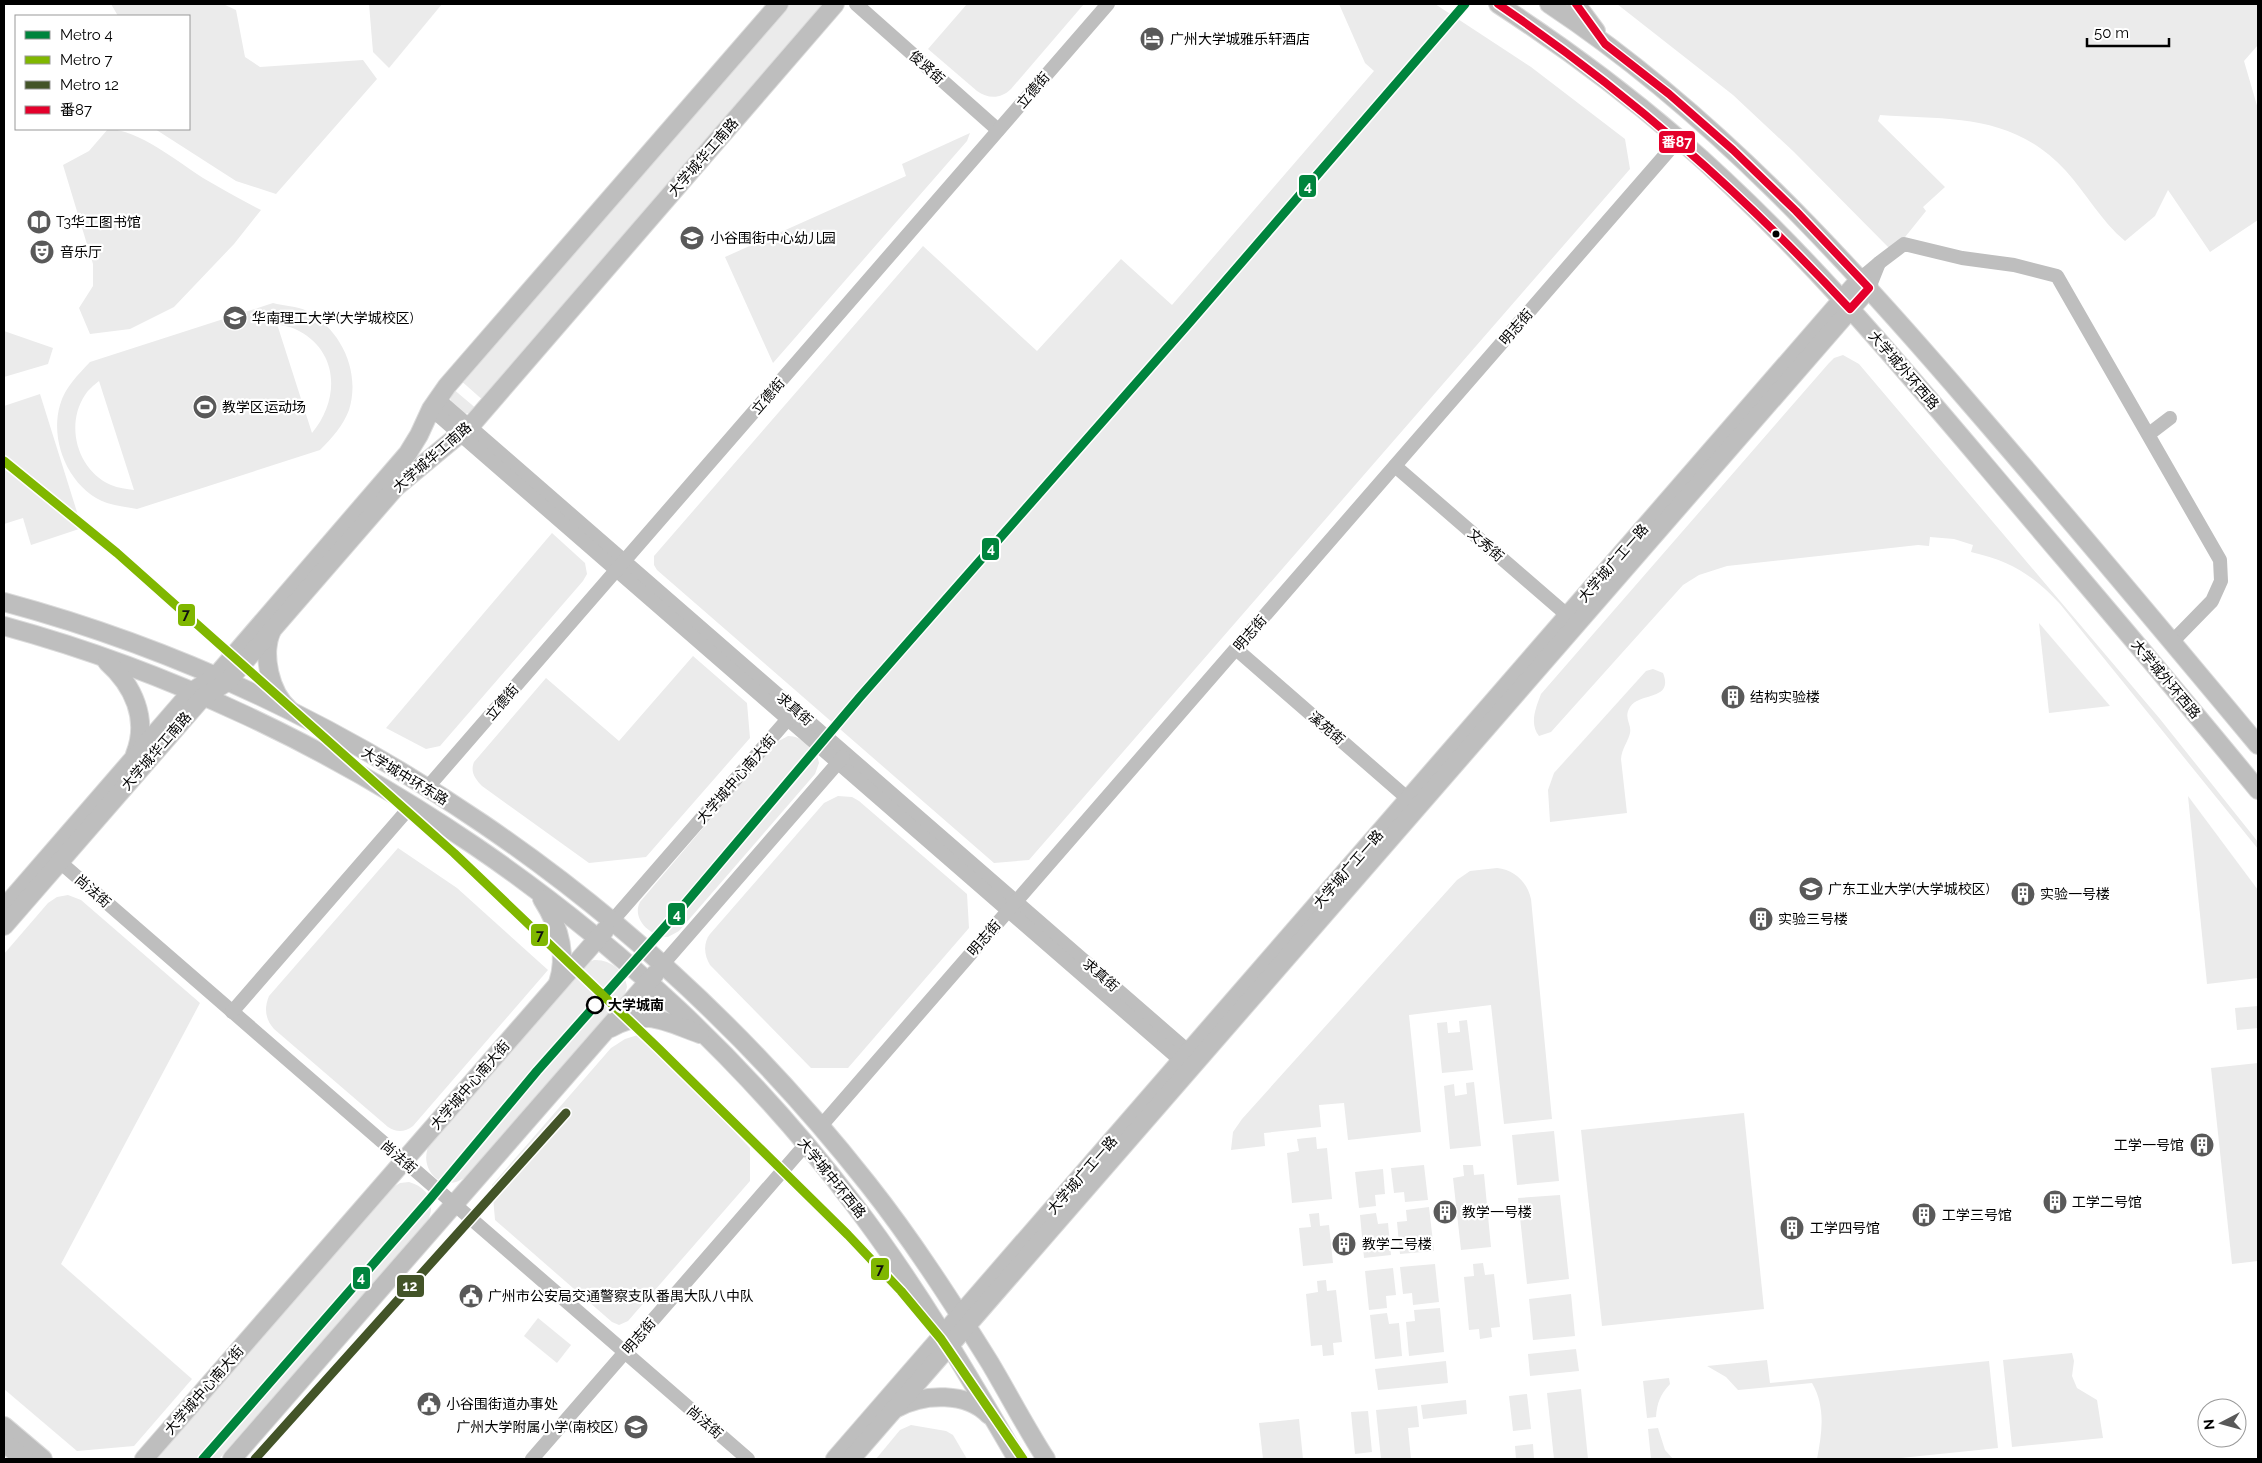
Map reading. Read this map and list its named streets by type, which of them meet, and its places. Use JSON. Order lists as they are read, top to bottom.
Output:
{
  "streets": {
    "main road": [
      "大学城华工南路",
      "大学城外环西路",
      "大学城广工一路",
      "大学城中环东路",
      "大学城中心南大街",
      "大学城中环西路"
    ],
    "street": [
      "俊贤街",
      "立德街",
      "明志街",
      "文秀街",
      "求真街",
      "溪苑街",
      "尚法街"
    ]
  },
  "crossings": [
    ["俊贤街", "立德街"],
    ["立德街", "求真街"],
    ["立德街", "大学城中环东路"],
    ["大学城华工南路", "求真街"],
    ["大学城华工南路", "大学城中环东路"],
    ["大学城华工南路", "尚法街"],
    ["明志街", "大学城外环西路"],
    ["明志街", "文秀街"],
    ["明志街", "求真街"],
    ["明志街", "溪苑街"],
    ["明志街", "尚法街"],
    ["明志街", "大学城中环西路"],
    ["大学城外环西路", "大学城广工一路"],
    ["文秀街", "大学城广工一路"],
    ["大学城广工一路", "求真街"],
    ["大学城广工一路", "溪苑街"],
    ["大学城广工一路", "大学城中环西路"],
    ["求真街", "大学城中心南大街"],
    ["大学城中环东路", "大学城中心南大街"],
    ["大学城中环东路", "大学城中环西路"],
    ["大学城中心南大街", "尚法街"],
    ["大学城中心南大街", "大学城中环西路"]
  ],
  "places": {
    "hotel": ["广州大学城雅乐轩酒店"],
    "library": ["T3华工图书馆"],
    "school or university": [
      "小谷围街中心幼儿园",
      "华南理工大学(大学城校区)",
      "广东工业大学(大学城校区)",
      "广州大学附属小学(南校区)"
    ],
    "theatre": ["音乐厅"],
    "sports": ["教学区运动场"],
    "building": [
      "结构实验楼",
      "实验一号楼",
      "实验三号楼",
      "工学一号馆",
      "工学二号馆",
      "教学一号楼",
      "工学三号馆",
      "工学四号馆",
      "教学二号楼"
    ],
    "other": ["大学城南"],
    "public building": ["广州市公安局交通警察支队番禺大队八中队", "小谷围街道办事处"]
  },
  "lines": [
    "metro line 4",
    "transit line 番87",
    "metro line 7",
    "metro line 12"
  ],
  "legend": [
    "Metro 4",
    "Metro 7",
    "Metro 12",
    "番87"
  ],
  "scale_bar": "50 m",
  "north": "left"
}
